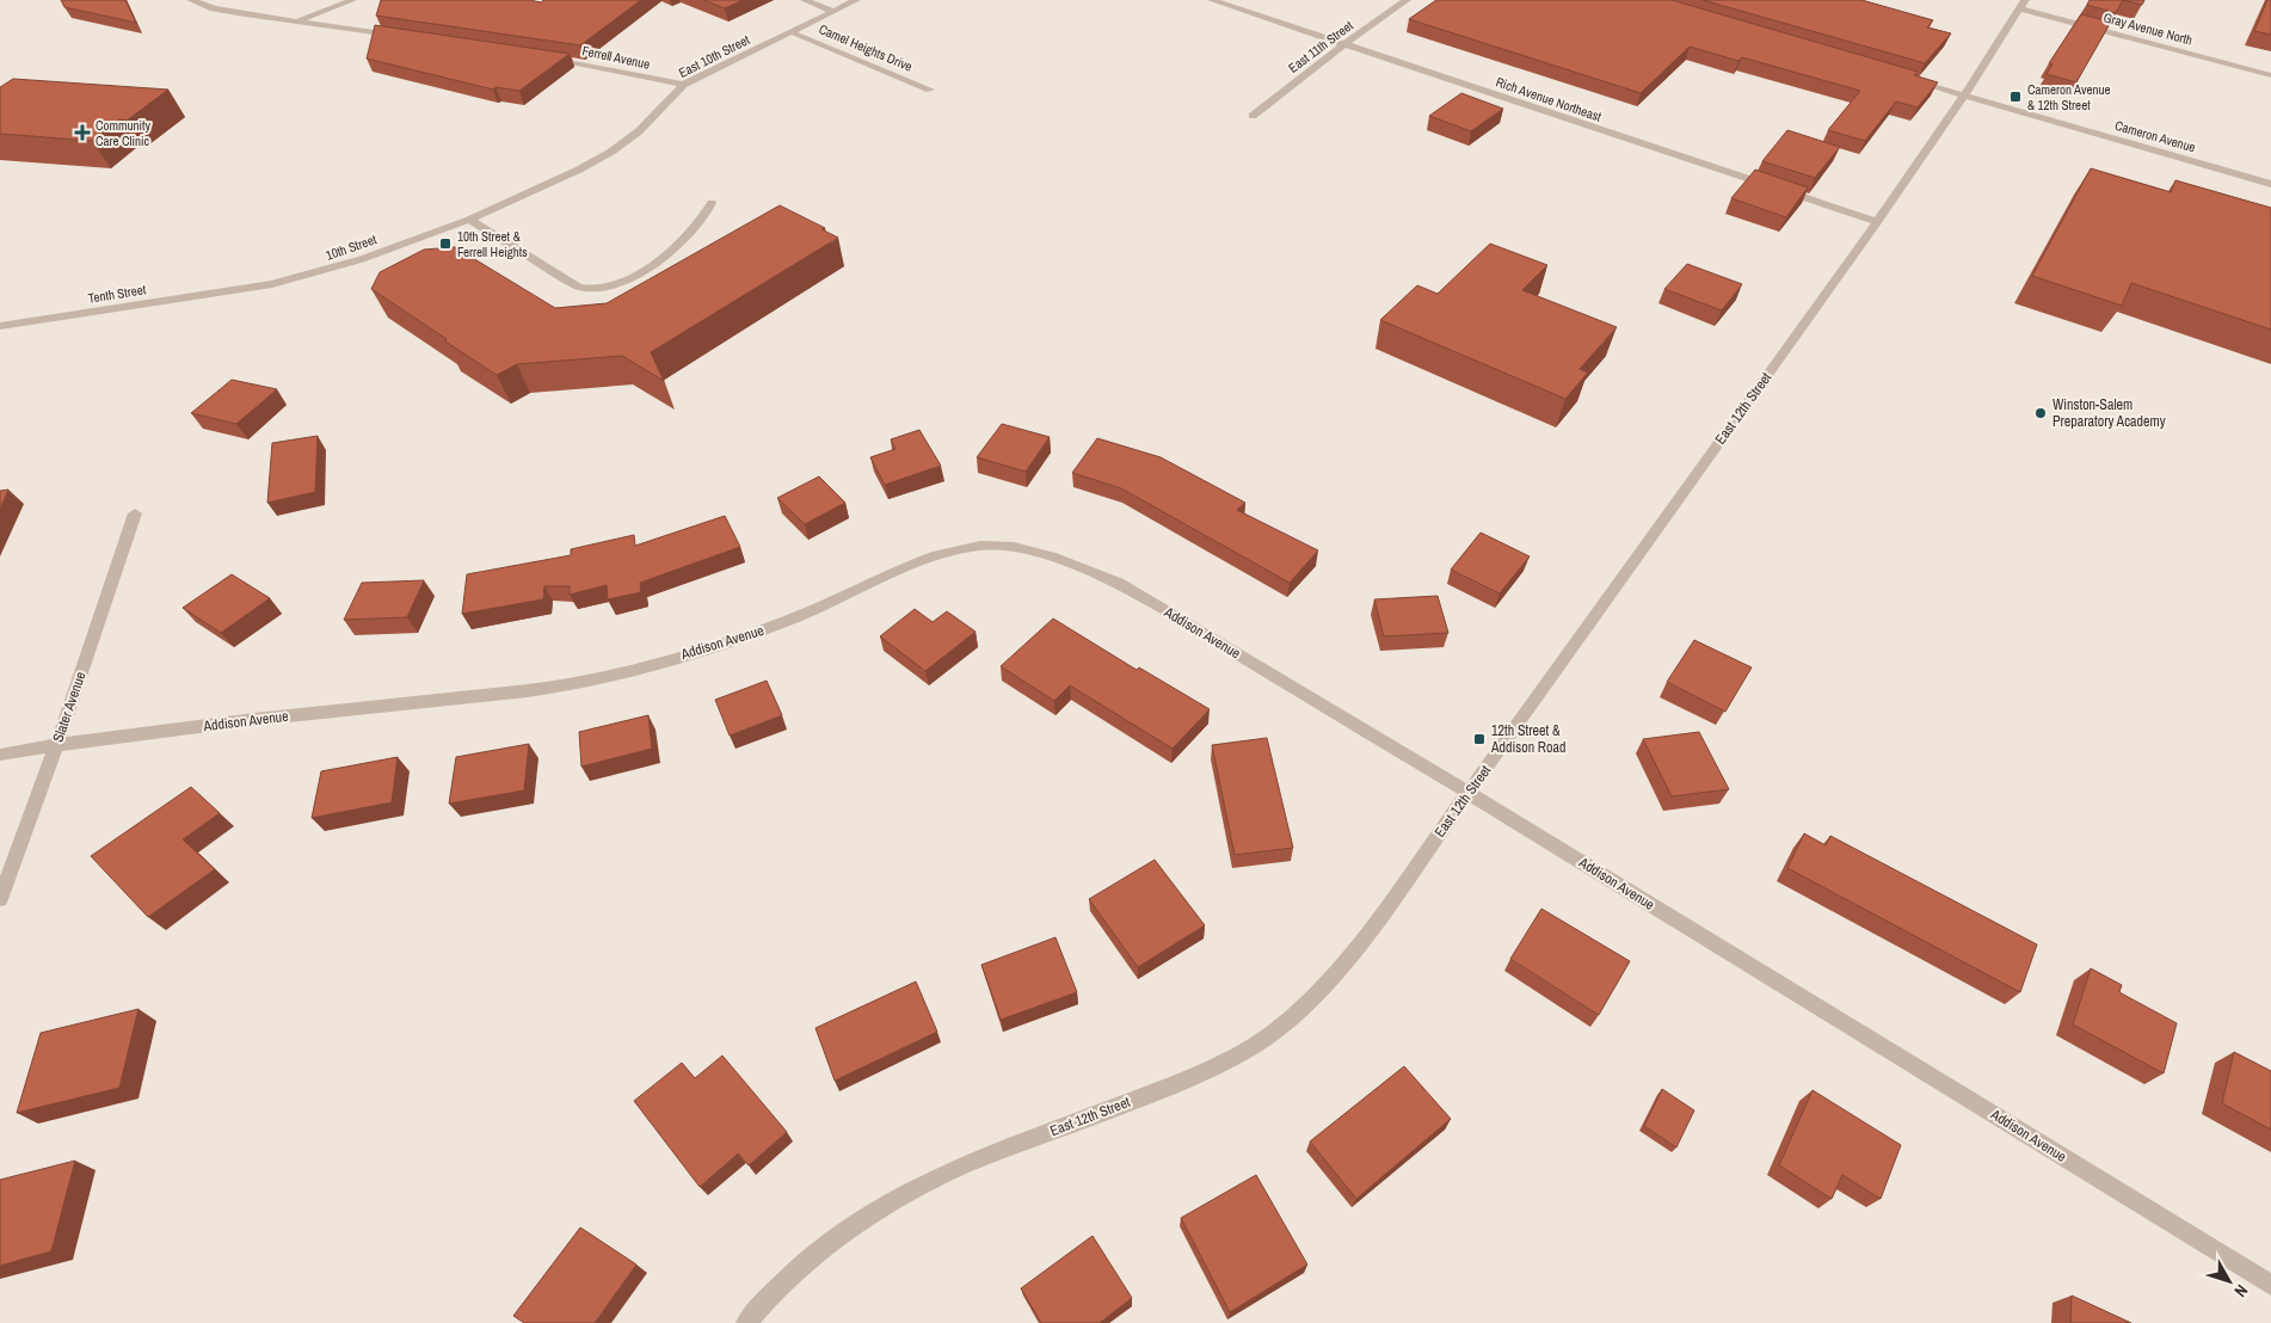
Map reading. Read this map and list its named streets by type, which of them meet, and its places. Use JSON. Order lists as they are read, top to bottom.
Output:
{
  "streets": {
    "street": [
      "Gray Avenue North",
      "East 11th Street",
      "Camel Heights Drive",
      "East 10th Street",
      "Ferrell Avenue",
      "Rich Avenue Northeast",
      "Cameron Avenue",
      "10th Street",
      "Tenth Street",
      "East 12th Street",
      "Addison Avenue",
      "Slater Avenue"
    ]
  },
  "crossings": [
    ["Gray Avenue North", "East 12th Street"],
    ["East 11th Street", "Rich Avenue Northeast"],
    ["Camel Heights Drive", "East 10th Street"],
    ["East 10th Street", "Ferrell Avenue"],
    ["East 10th Street", "10th Street"],
    ["Rich Avenue Northeast", "East 12th Street"],
    ["Cameron Avenue", "East 12th Street"],
    ["10th Street", "Tenth Street"],
    ["East 12th Street", "Addison Avenue"],
    ["Addison Avenue", "Slater Avenue"]
  ],
  "places": {
    "transit": ["Cameron Avenue & 12th Street", "10th Street & Ferrell Heights", "12th Street & Addison Road"],
    "health": ["Community Care Clinic"],
    "other": ["Winston-Salem Preparatory Academy"]
  },
  "north": "bottom right"
}
